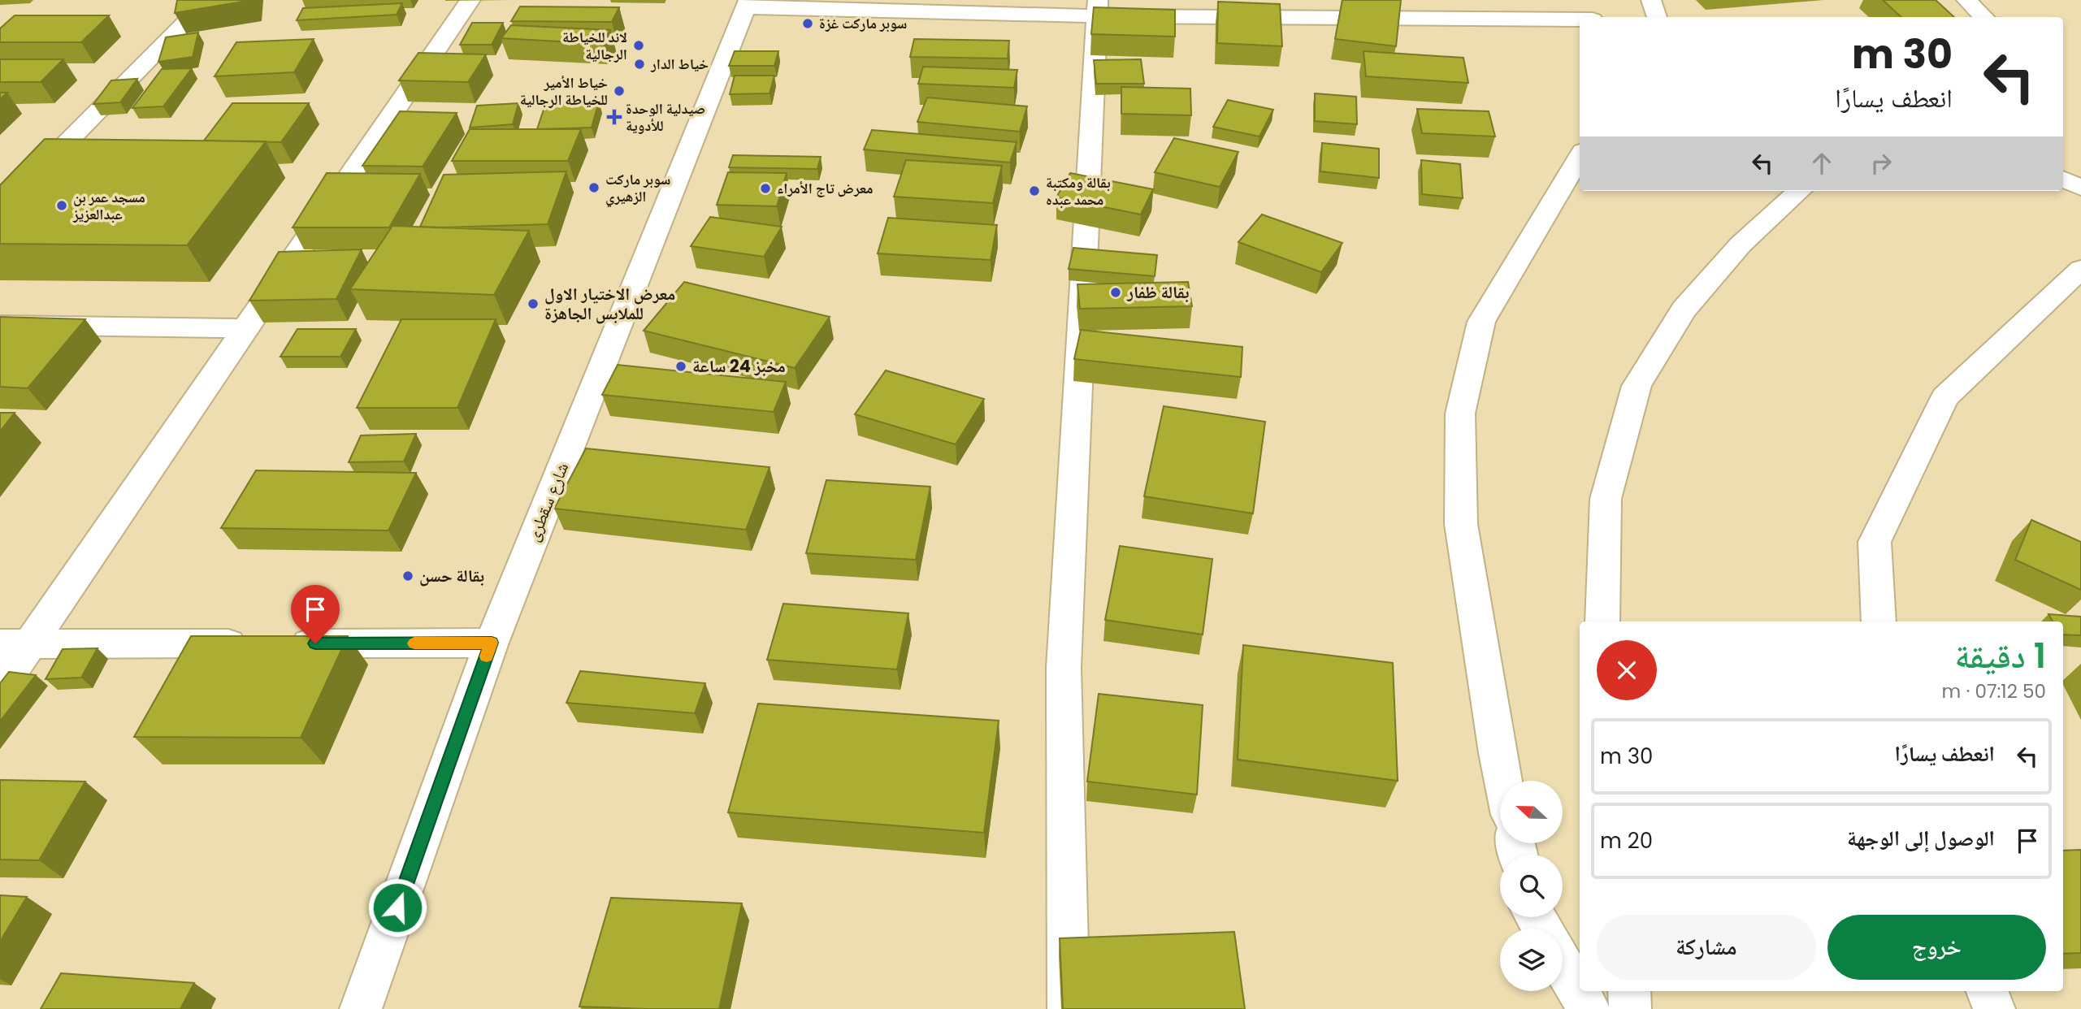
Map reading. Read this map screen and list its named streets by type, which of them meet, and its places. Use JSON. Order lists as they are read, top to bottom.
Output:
{
  "streets": {
    "street": ["شارع سقطرى"]
  },
  "places": {
    "other": [
      "سوبر ماركت غزة",
      "لاند للخياطة الرجالية",
      "خياط الدار",
      "خياط الأمير للخياطة الرجالية",
      "سوبر ماركت الزهيري",
      "معرض تاج الأمراء",
      "بقالة ومكتبة محمد عبده",
      "مسجد عمر بن عبدالعزيز",
      "بقالة ظفار",
      "معرض الاختيار الاول للملابس الجاهزة",
      "مخبز 24 ساعة",
      "بقالة حسن"
    ],
    "health": ["صيدلية الوحدة للأدوية"]
  },
  "north": "left",
  "page": {
    "turn": ["30 m", "انعطف يسارًا"],
    "heading": ["1 دقيقة", "50 m · 07:12"],
    "list": [
      {
        "name": "انعطف يسارًا",
        "value": "30 m"
      },
      {
        "name": "الوصول إلى الوجهة",
        "value": "20 m"
      }
    ],
    "buttons": ["خروج", "مشاركة"]
  }
}
